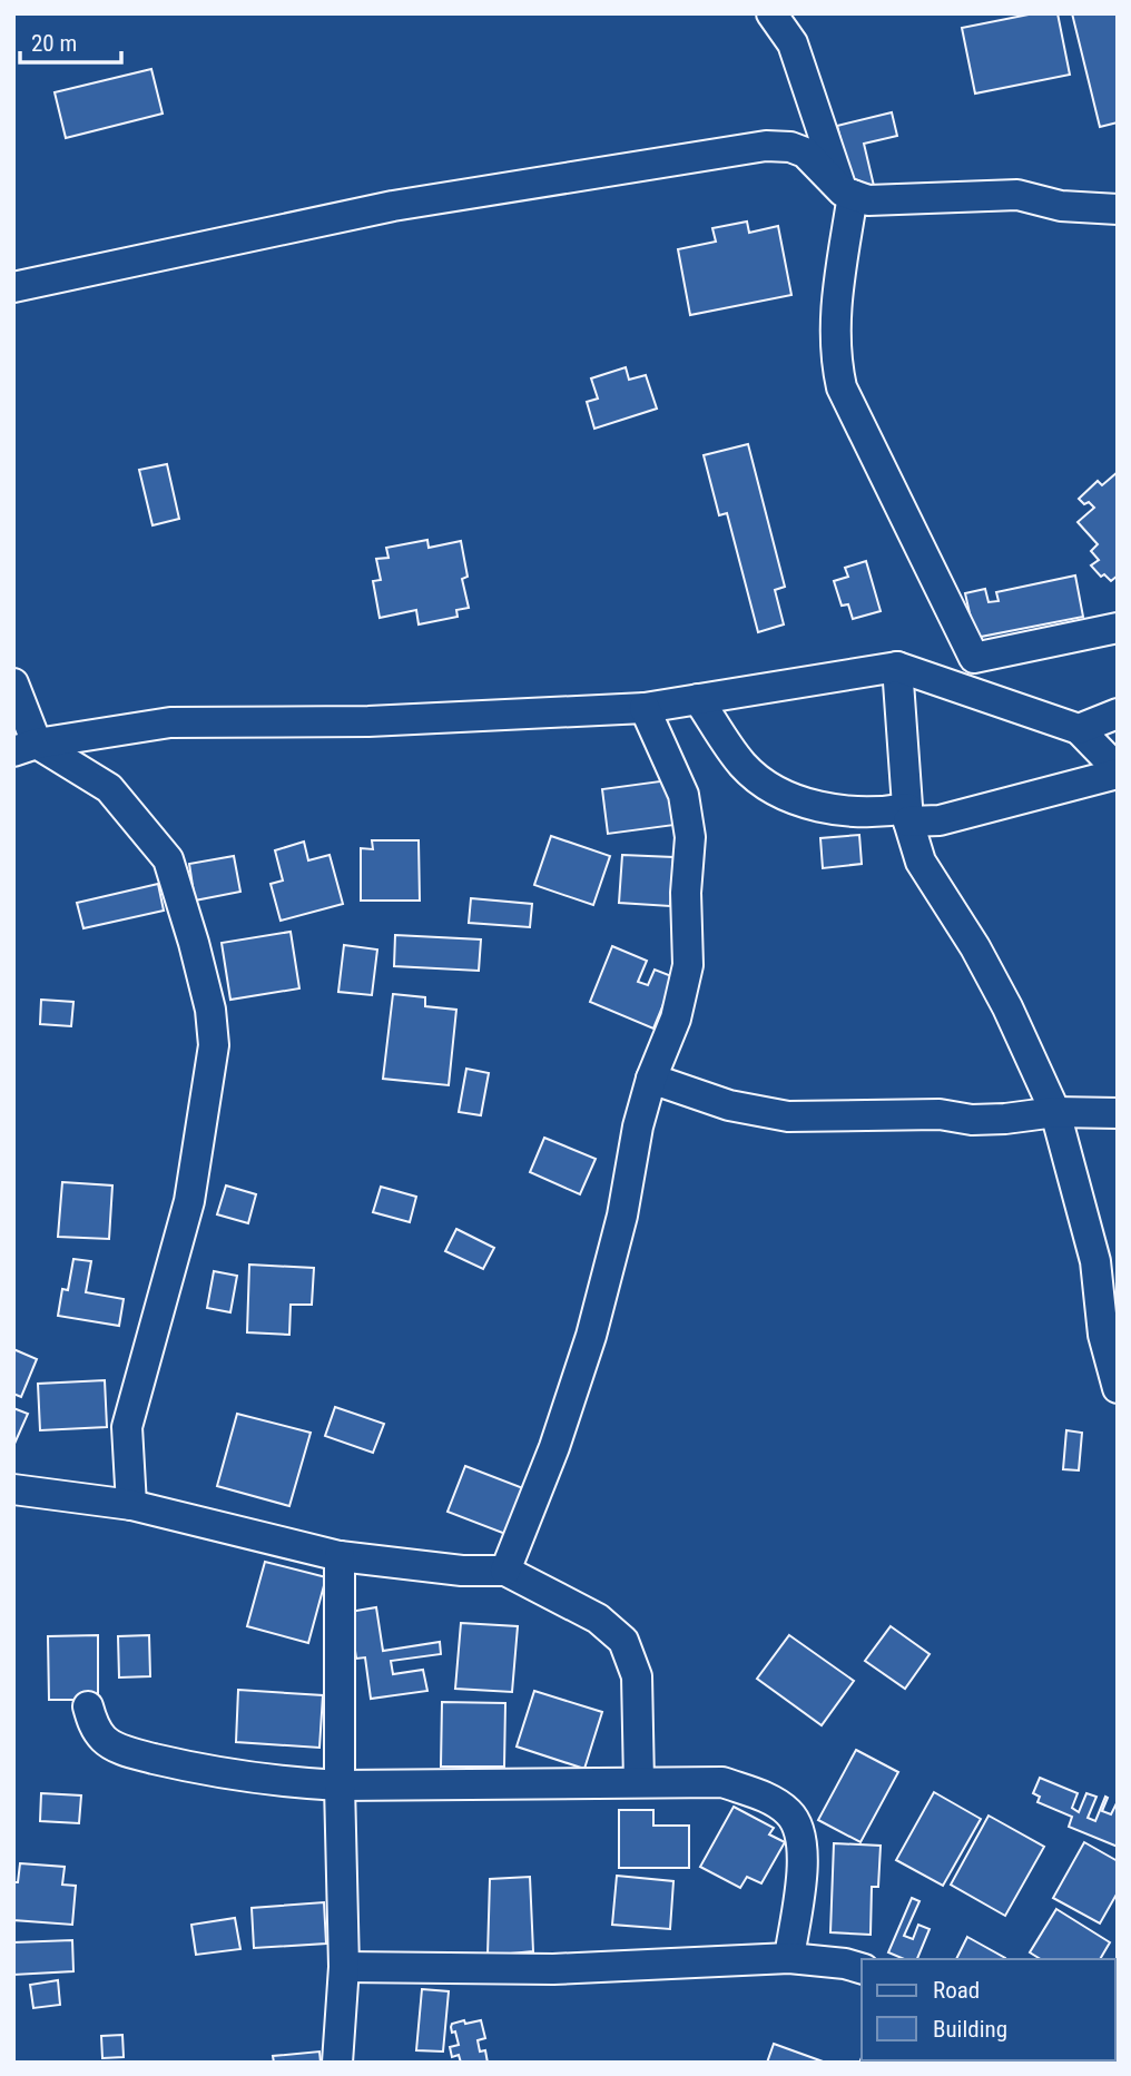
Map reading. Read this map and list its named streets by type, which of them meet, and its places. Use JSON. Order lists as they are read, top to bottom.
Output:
{
  "legend": ["Road", "Building"],
  "scale_bar": "20 m"
}
